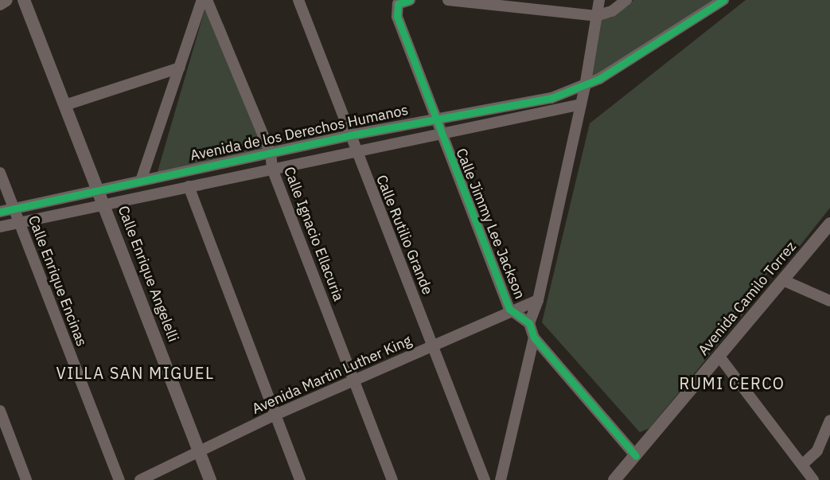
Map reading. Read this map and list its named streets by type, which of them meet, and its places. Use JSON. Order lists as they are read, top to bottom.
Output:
{
  "streets": {
    "street": [
      "Avenida de los Derechos Humanos",
      "Calle Jimmy Lee Jackson",
      "Calle Ignacio Ellacuria",
      "Calle Rutilio Grande",
      "Calle Enrique Angelelli",
      "Calle Enrique Encinas",
      "Avenida Camilo Torrez",
      "Avenida Martin Luther King"
    ]
  },
  "crossings": [
    ["Avenida de los Derechos Humanos", "Calle Jimmy Lee Jackson"],
    ["Avenida de los Derechos Humanos", "Calle Ignacio Ellacuria"],
    ["Avenida de los Derechos Humanos", "Calle Rutilio Grande"],
    ["Avenida de los Derechos Humanos", "Calle Enrique Angelelli"],
    ["Avenida de los Derechos Humanos", "Calle Enrique Encinas"],
    ["Calle Jimmy Lee Jackson", "Avenida Martin Luther King"],
    ["Calle Ignacio Ellacuria", "Avenida Martin Luther King"],
    ["Calle Rutilio Grande", "Avenida Martin Luther King"],
    ["Calle Enrique Angelelli", "Avenida Martin Luther King"]
  ],
  "districts": ["VILLA SAN MIGUEL", "RUMI CERCO"]
}
